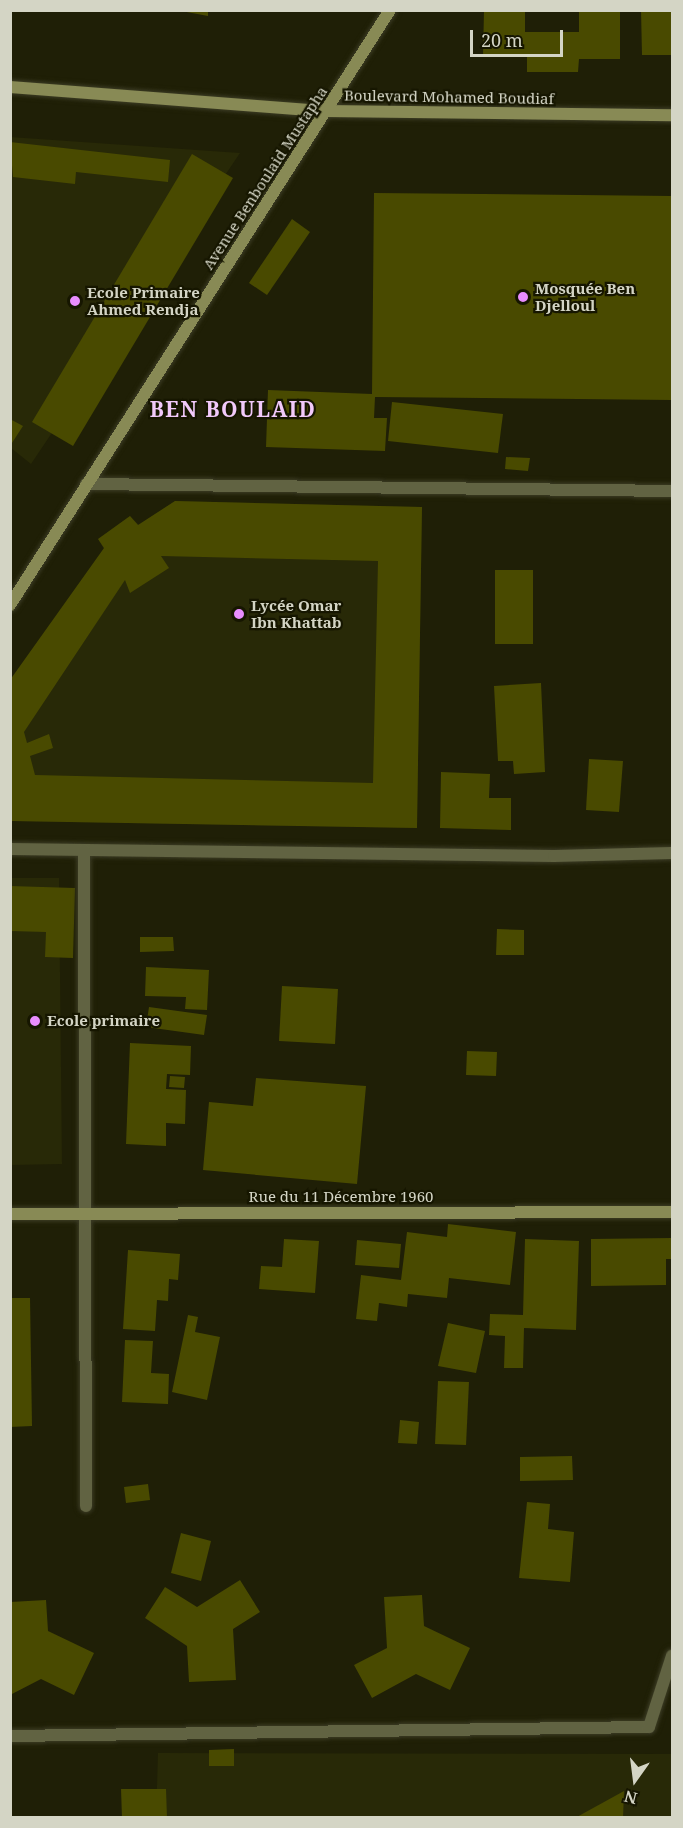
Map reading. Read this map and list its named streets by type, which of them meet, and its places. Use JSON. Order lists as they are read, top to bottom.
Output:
{
  "streets": {
    "main road": ["Boulevard Mohamed Boudiaf", "Avenue Benboulaid Mustapha", "Rue du 11 Décembre 1960"]
  },
  "crossings": [
    ["Boulevard Mohamed Boudiaf", "Avenue Benboulaid Mustapha"]
  ],
  "districts": ["BEN BOULAID"],
  "places": [
    "Mosquée Ben Djelloul",
    "Ecole Primaire Ahmed Rendja",
    "Lycée Omar Ibn Khattab",
    "Ecole primaire"
  ],
  "scale_bar": "20 m",
  "north": "bottom"
}
